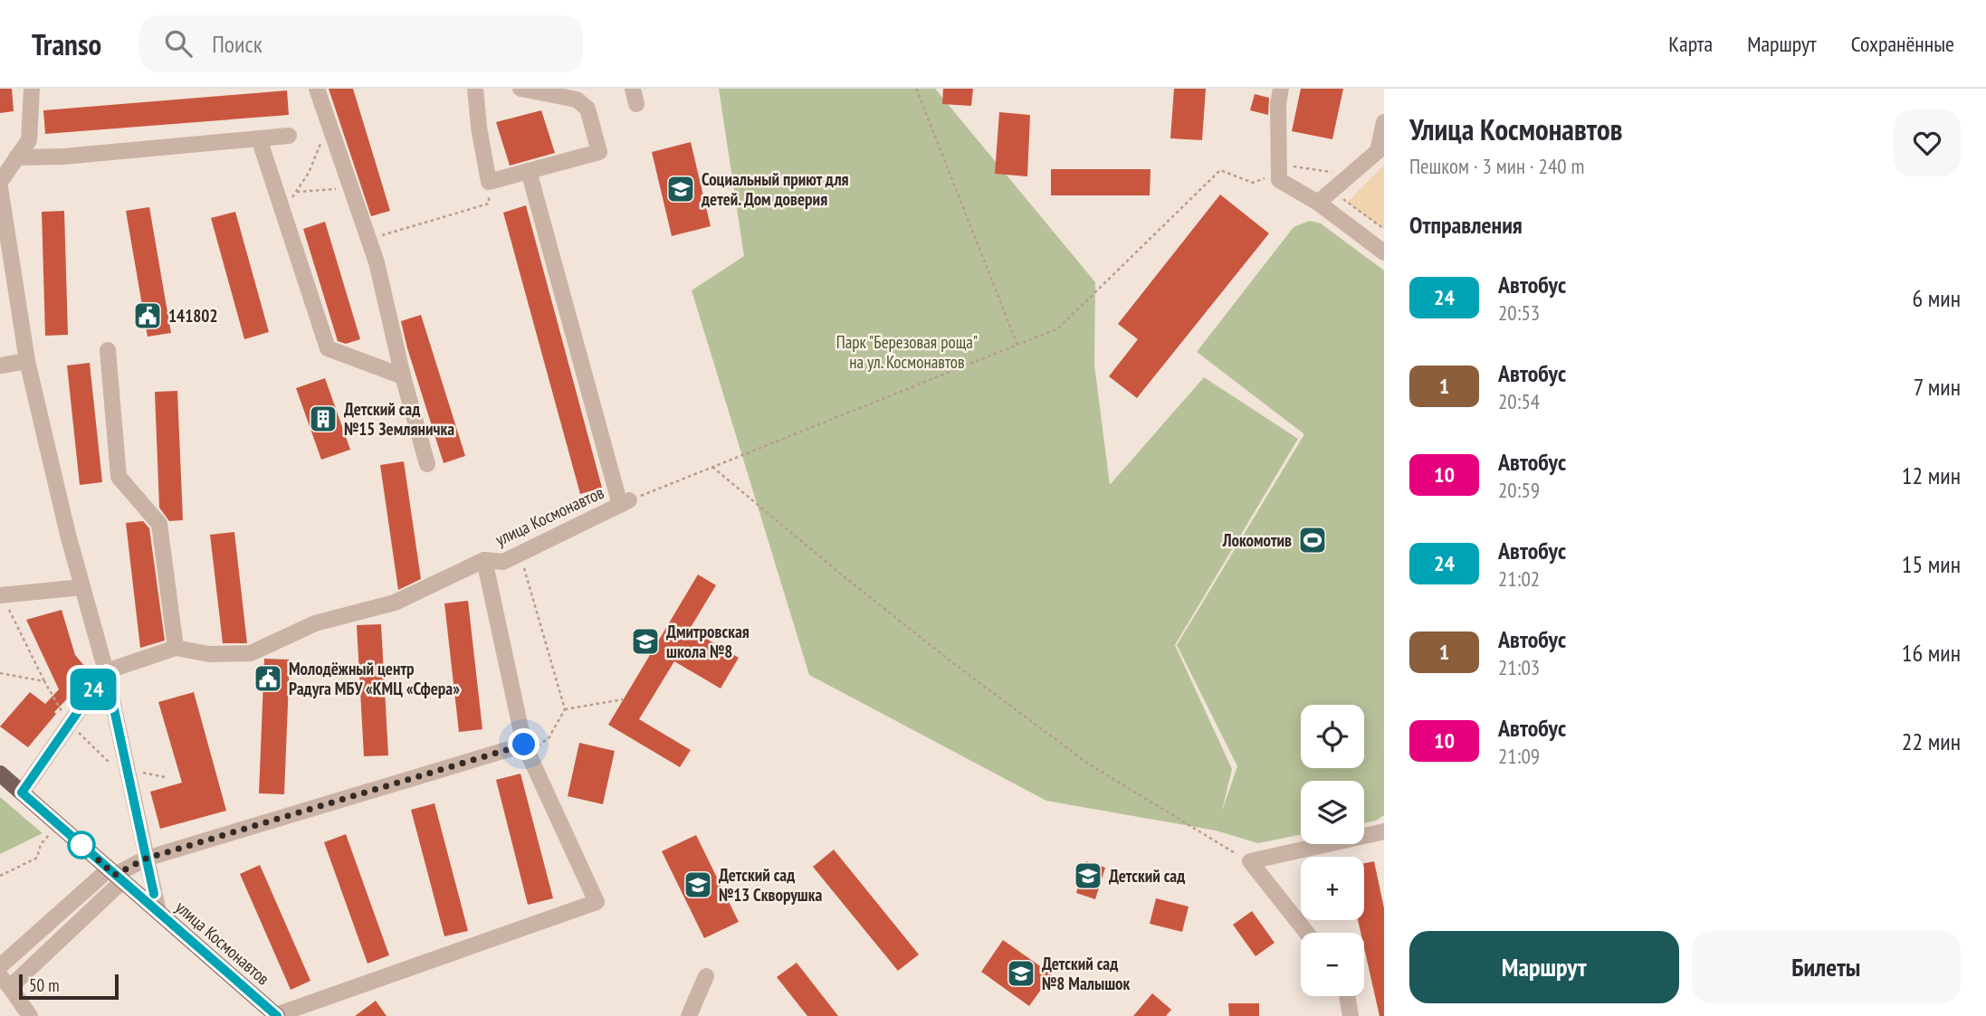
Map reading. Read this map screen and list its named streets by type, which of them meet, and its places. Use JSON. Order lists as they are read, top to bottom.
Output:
{
  "streets": {
    "main road": ["улица Космонавтов"]
  },
  "parks": ["Парк \"Березовая роща\" на ул. Космонавтов"],
  "places": {
    "school or university": [
      "Социальный приют для детей. Дом доверия",
      "Дмитровская школа №8",
      "Детский сад",
      "Детский сад №13 Скворушка",
      "Детский сад №8 Малышок"
    ],
    "public building": ["141802", "Молодёжный центр Радуга МБУ «КМЦ «Сфера»"],
    "building": ["Детский сад №15 Земляничка"],
    "sports": ["Локомотив"]
  },
  "lines": ["bus line 24"],
  "scale_bar": "50 m",
  "page": {
    "header": "Transo",
    "search": "Поиск",
    "nav": ["Карта", "Маршрут", "Сохранённые"],
    "on_map": "24",
    "heading": [
      ["Улица Космонавтов", "Пешком · 3 мин · 240 m"],
      "Отправления"
    ],
    "list": [
      {
        "mark": "24",
        "name": "Автобус",
        "note": "20:53",
        "value": "6 мин"
      },
      {
        "mark": "1",
        "name": "Автобус",
        "note": "20:54",
        "value": "7 мин"
      },
      {
        "mark": "10",
        "name": "Автобус",
        "note": "20:59",
        "value": "12 мин"
      },
      {
        "mark": "24",
        "name": "Автобус",
        "note": "21:02",
        "value": "15 мин"
      },
      {
        "mark": "1",
        "name": "Автобус",
        "note": "21:03",
        "value": "16 мин"
      },
      {
        "mark": "10",
        "name": "Автобус",
        "note": "21:09",
        "value": "22 мин"
      }
    ],
    "map_buttons": ["+", "−"],
    "buttons": ["Маршрут", "Билеты"],
    "scale": "50 m"
  }
}
